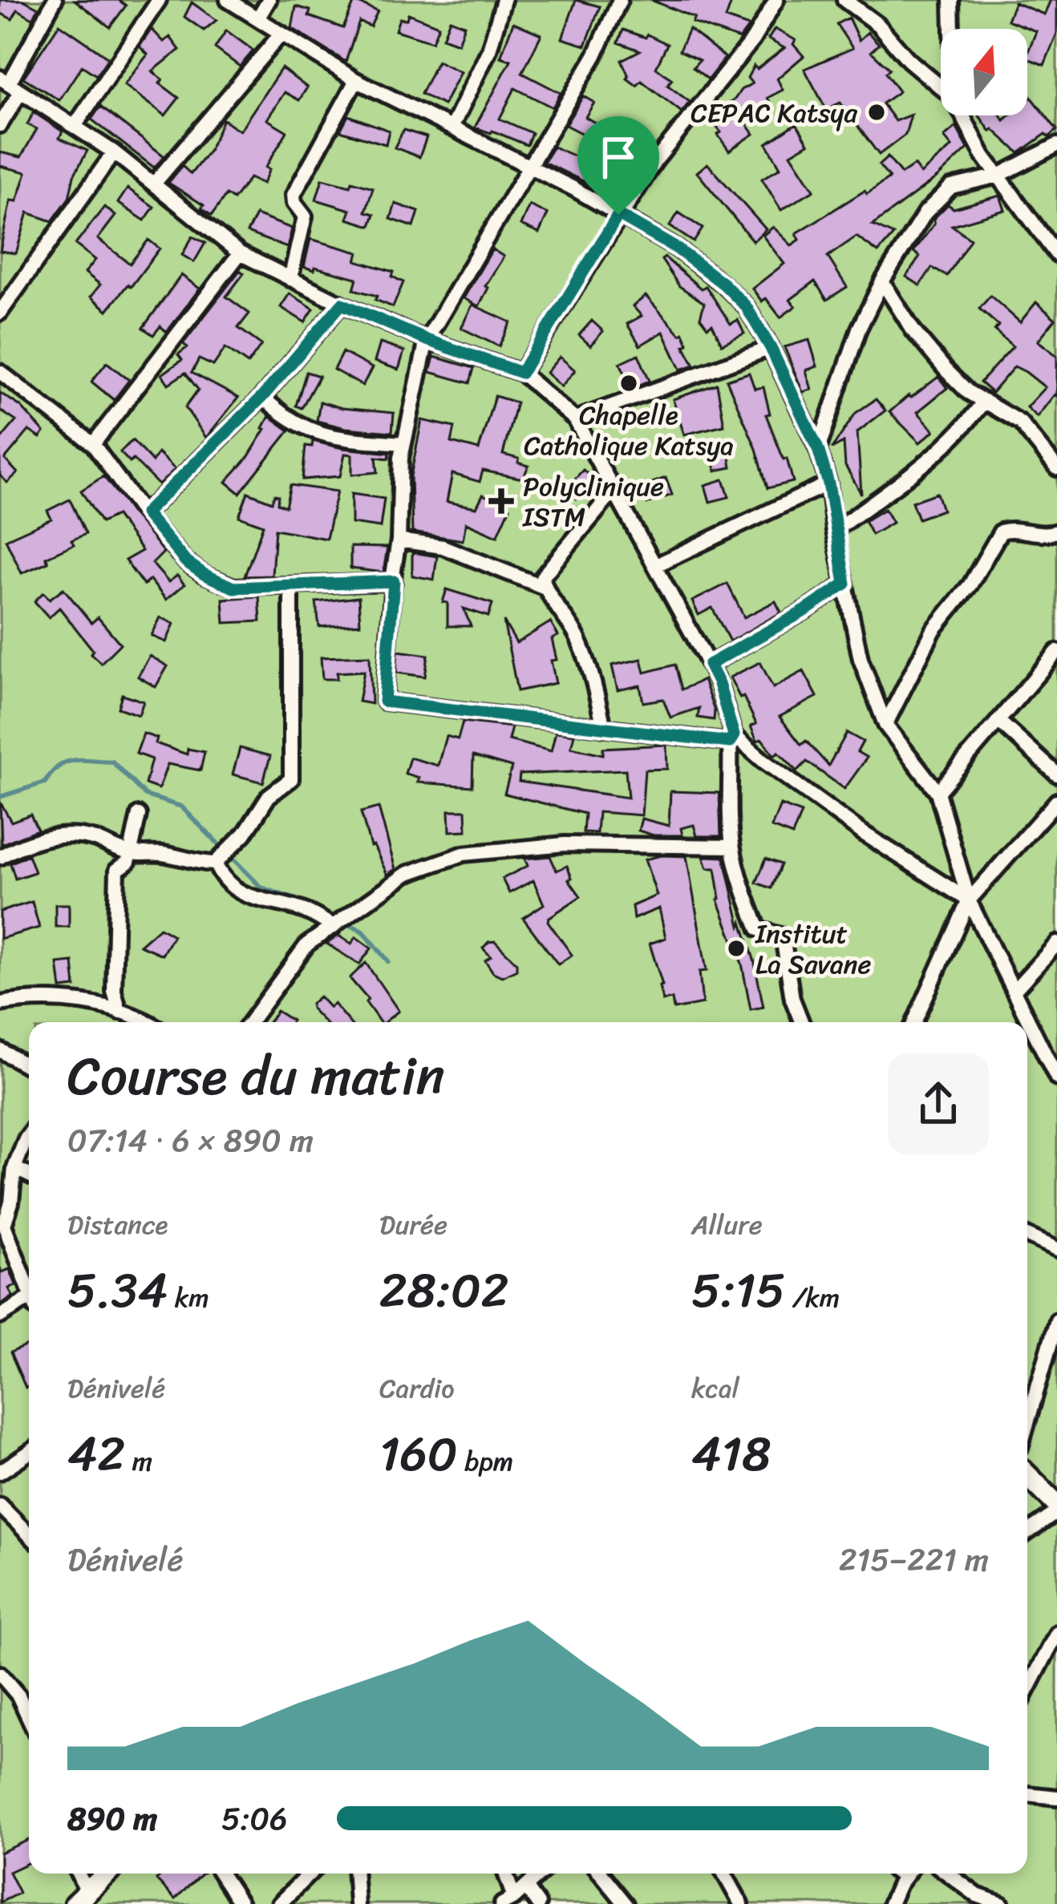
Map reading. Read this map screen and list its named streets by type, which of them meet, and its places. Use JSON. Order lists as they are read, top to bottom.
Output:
{
  "places": {
    "other": ["CEPAC Katsya", "Chapelle Catholique Katsya", "Institut La Savane"],
    "health": ["Polyclinique ISTM"]
  },
  "north": "top",
  "page": {
    "heading": ["Course du matin", "07:14 · 6 × 890 m"],
    "stats": [
      ["Distance", "5.34 km"],
      ["Durée", "28:02"],
      ["Allure", "5:15 /km"],
      ["Dénivelé", "42 m"],
      ["Cardio", "160 bpm"],
      ["kcal", "418"]
    ],
    "chart": ["Dénivelé", "215–221 m"],
    "list": [
      {
        "name": "890 m",
        "note": "5:06"
      }
    ]
  }
}
